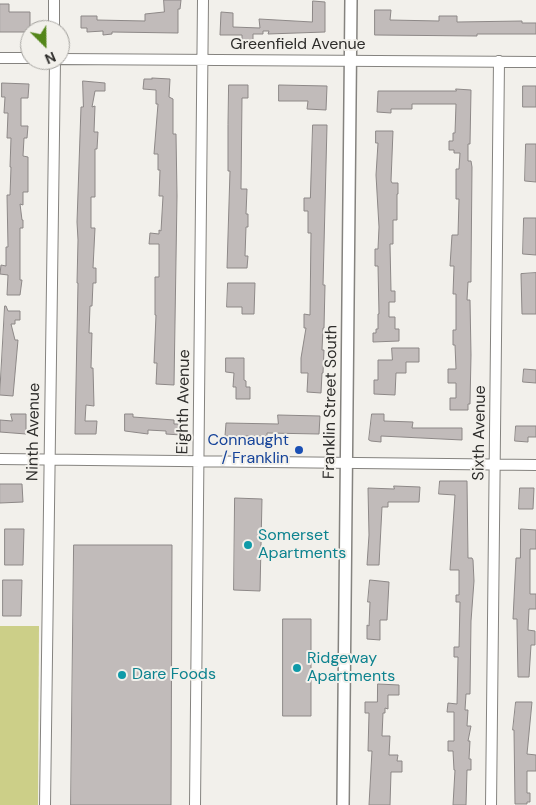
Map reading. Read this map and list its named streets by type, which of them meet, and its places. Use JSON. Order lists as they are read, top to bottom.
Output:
{
  "streets": {
    "street": [
      "Greenfield Avenue",
      "Eighth Avenue",
      "Franklin Street South",
      "Ninth Avenue",
      "Sixth Avenue"
    ]
  },
  "crossings": [
    ["Greenfield Avenue", "Eighth Avenue"],
    ["Greenfield Avenue", "Franklin Street South"],
    ["Greenfield Avenue", "Sixth Avenue"]
  ],
  "places": [
    "Connaught / Franklin",
    "Somerset Apartments",
    "Ridgeway Apartments",
    "Dare Foods"
  ],
  "north": "bottom right"
}
